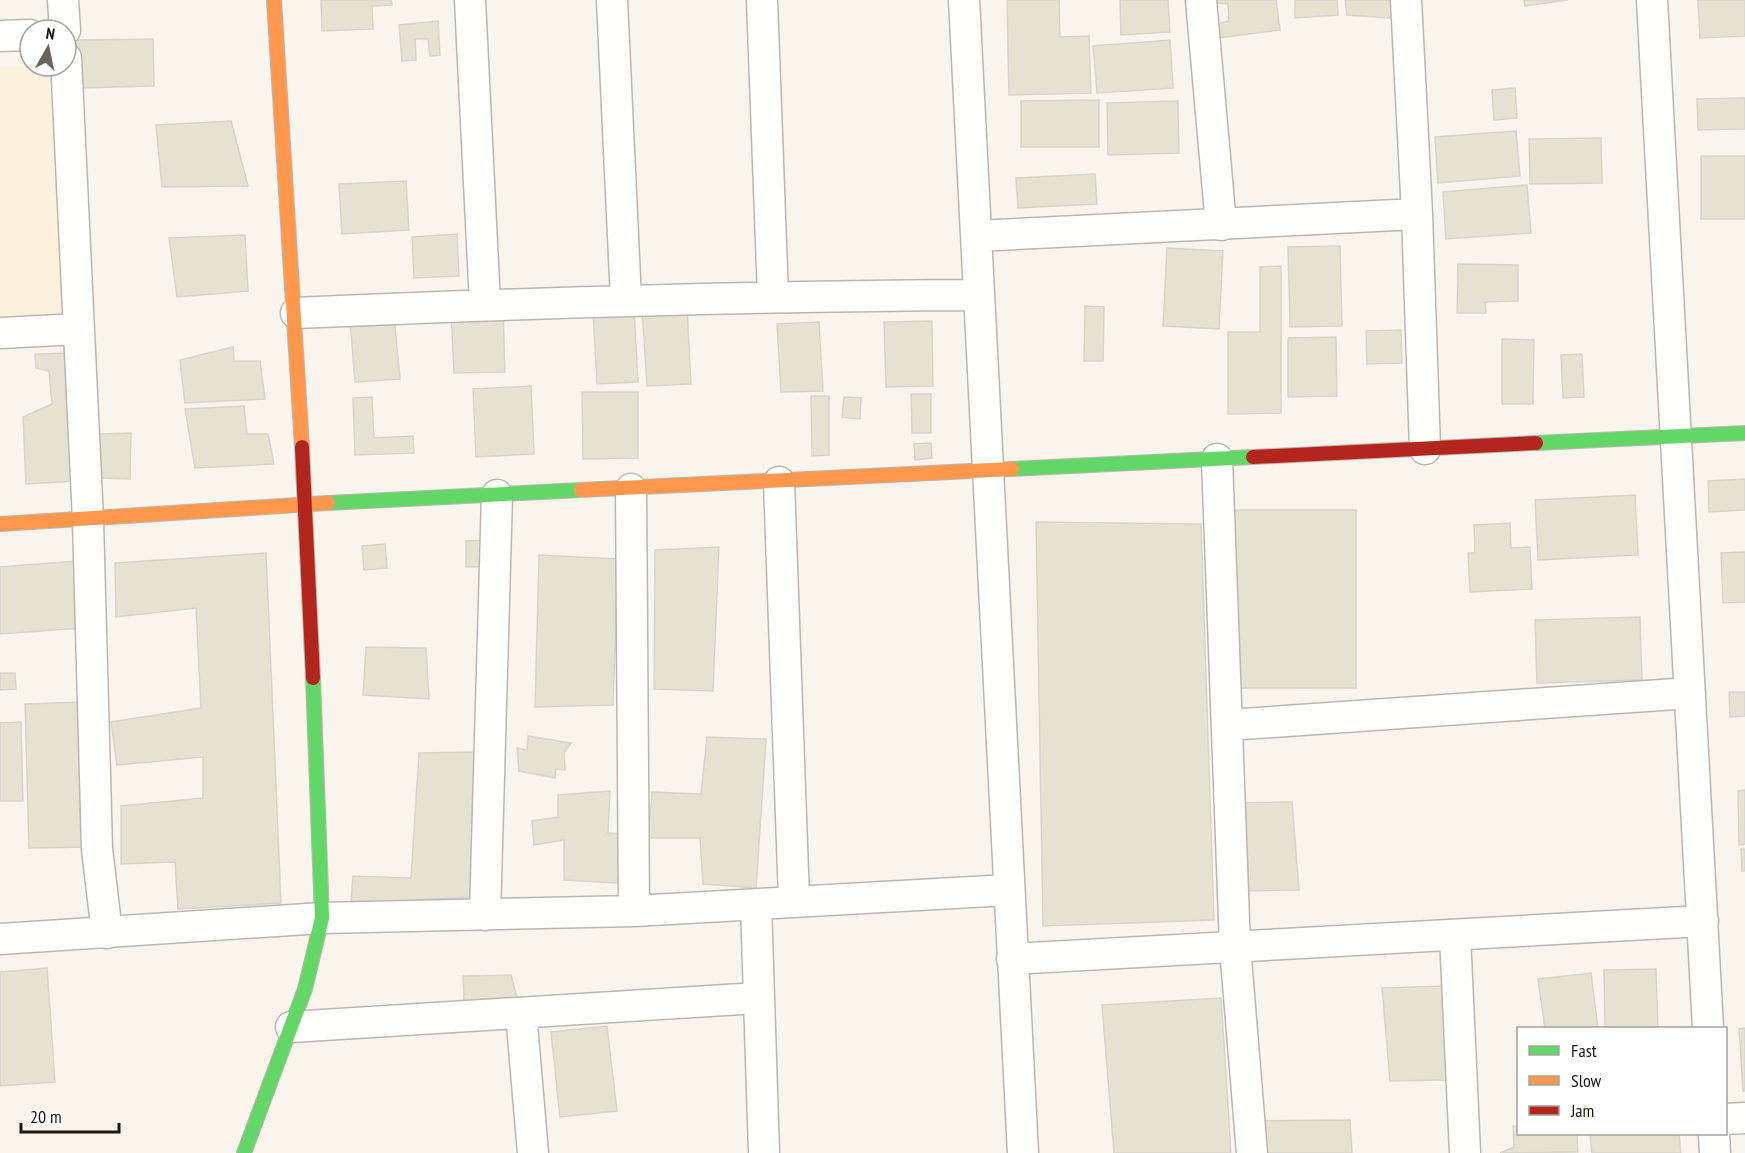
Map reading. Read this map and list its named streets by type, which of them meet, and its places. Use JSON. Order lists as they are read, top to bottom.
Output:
{
  "legend": ["Fast", "Slow", "Jam"],
  "scale_bar": "20 m",
  "north": "top"
}
